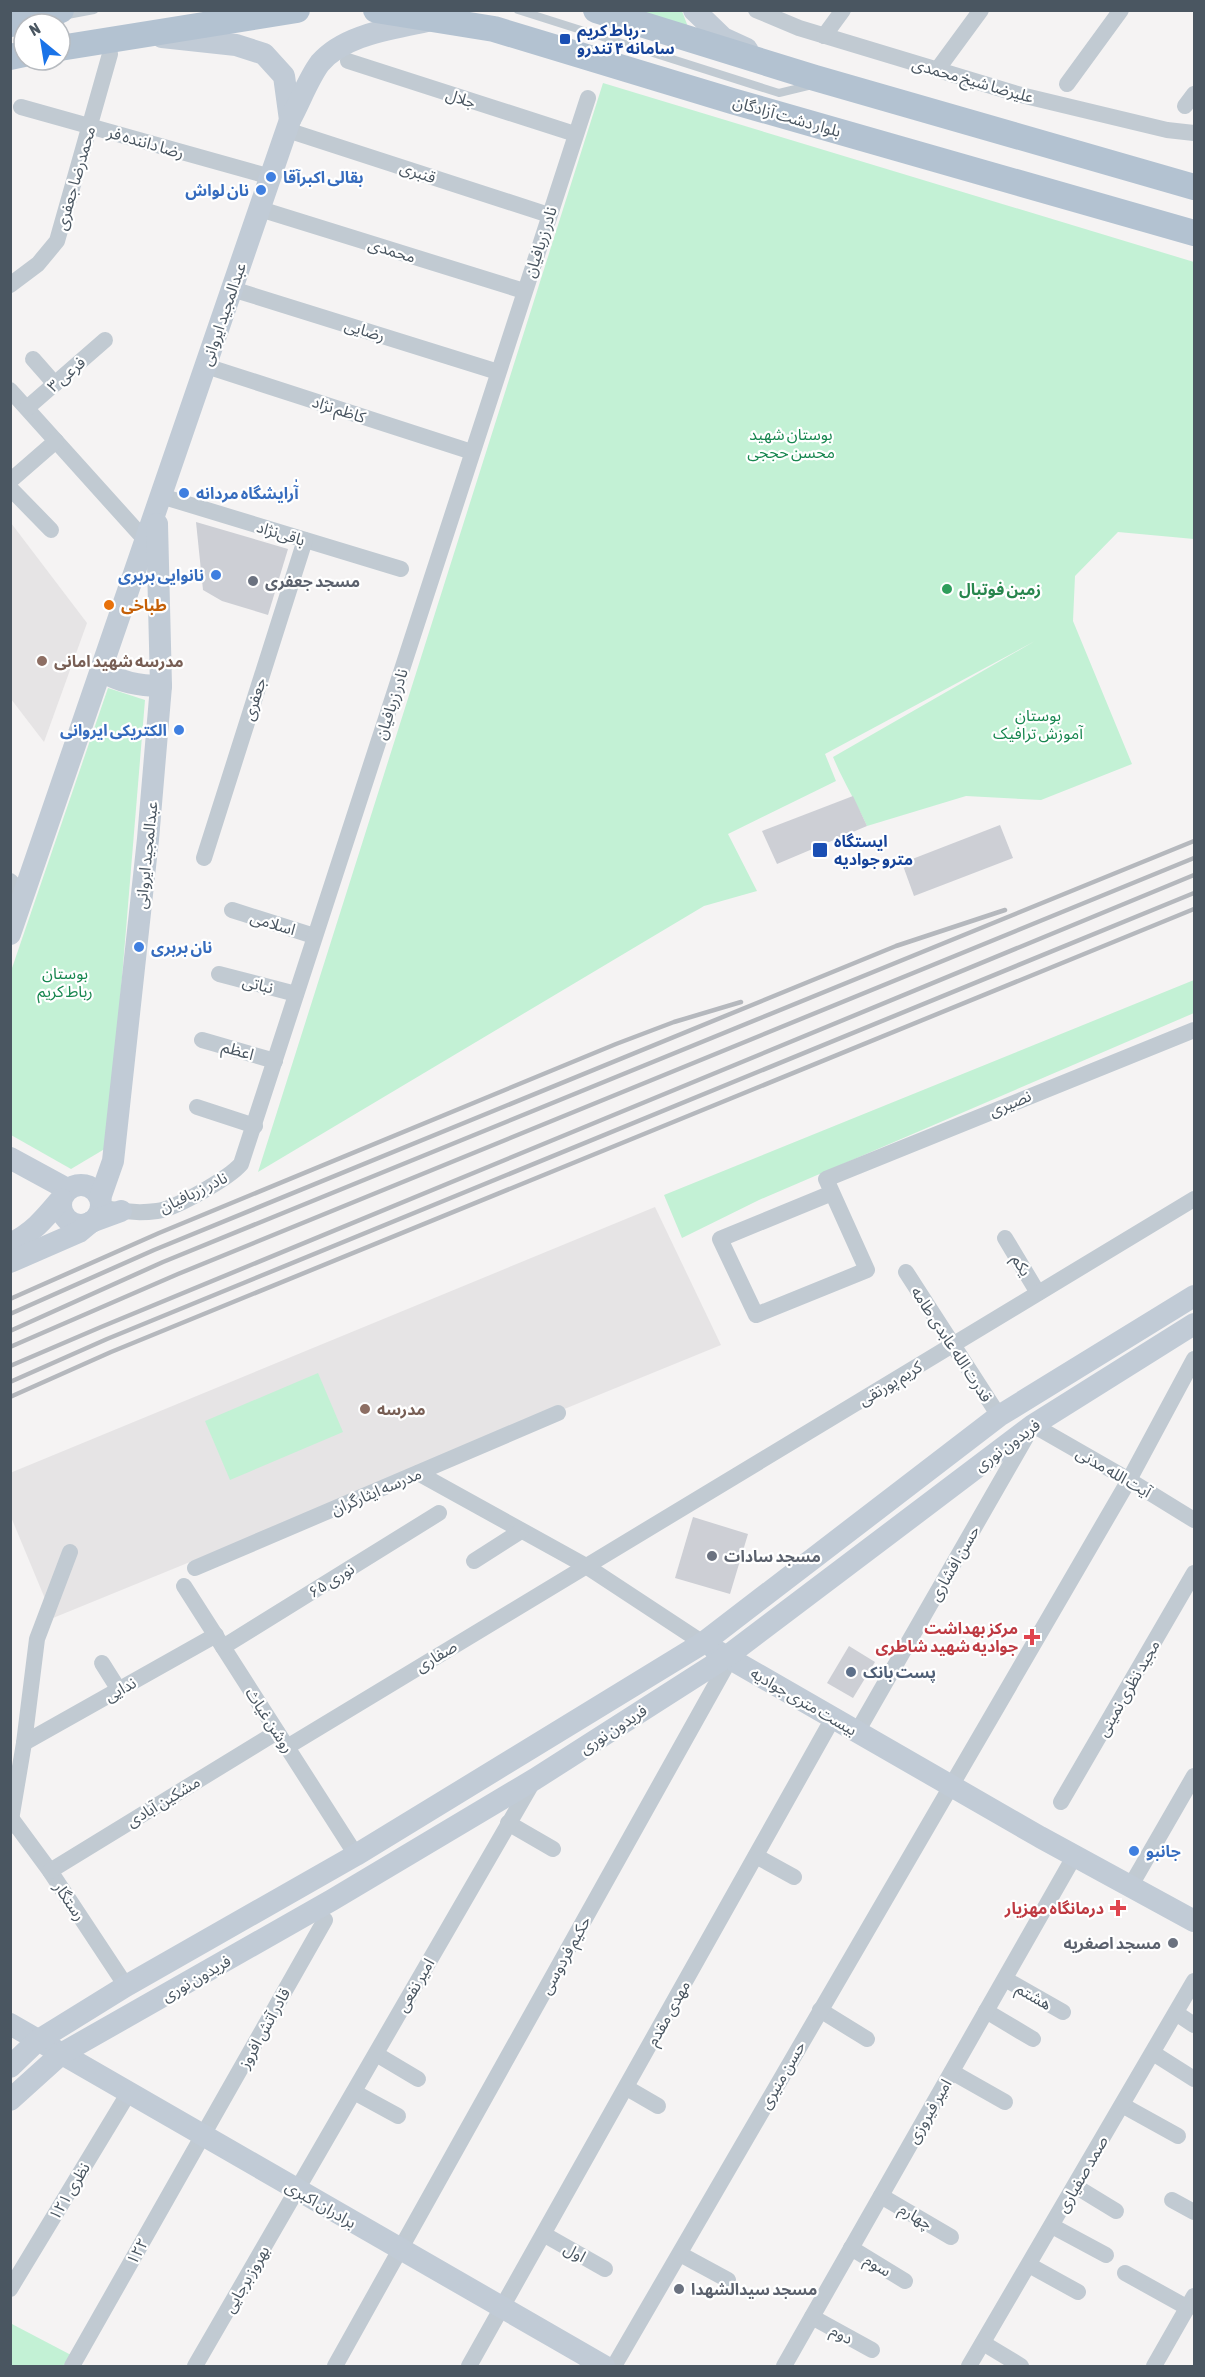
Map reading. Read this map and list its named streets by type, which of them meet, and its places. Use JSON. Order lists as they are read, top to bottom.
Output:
{
  "streets": {
    "main road": [
      "بلوار دشت آزادگان",
      "عبدالمجید ایروانی",
      "فریدون نوری",
      "بیست متری جوادیه",
      "برادران اکبری"
    ],
    "street": [
      "علیرضا شیخ محمدی",
      "جلال",
      "رضا داننده‌ فر",
      "قنبری",
      "محمدرضا جعفری",
      "نادر زربافیان",
      "محمدی",
      "رضایی",
      "فرعی ۳",
      "کاظم نژاد",
      "باقی‌نژاد",
      "جعفری",
      "اسلامی",
      "نباتی",
      "اعظم",
      "نصیری",
      "یکم",
      "قدرت الله عابدی طامه",
      "کریم پورتقی",
      "آیت‌ الله مدنی",
      "مدرسه ایثارگران",
      "حسن افشاری",
      "نوری ۶۵",
      "صفاری",
      "مجید نظری نمینی",
      "ندایی",
      "روشن غیاث",
      "مشکین آبادی",
      "رستگار",
      "حکیم فردوسی",
      "امیر نفعی",
      "هشتم",
      "مهدی مقدم",
      "قادر آتش افروز",
      "حسن منیری",
      "امیر فیروزی",
      "صمد صفیاری",
      "نظری ۱۲۱",
      "چهارم",
      "۱۲۲",
      "اول",
      "سوم",
      "بهروز برجایی",
      "دوم"
    ]
  },
  "crossings": [
    ["جلال", "نادر زربافیان"],
    ["بلوار دشت آزادگان", "عبدالمجید ایروانی"],
    ["رضا داننده‌ فر", "محمدرضا جعفری"],
    ["رضا داننده‌ فر", "عبدالمجید ایروانی"],
    ["قنبری", "نادر زربافیان"],
    ["قنبری", "عبدالمجید ایروانی"],
    ["نادر زربافیان", "محمدی"],
    ["نادر زربافیان", "عبدالمجید ایروانی"],
    ["نادر زربافیان", "رضایی"],
    ["نادر زربافیان", "کاظم نژاد"],
    ["نادر زربافیان", "اسلامی"],
    ["نادر زربافیان", "نباتی"],
    ["نادر زربافیان", "اعظم"],
    ["محمدی", "عبدالمجید ایروانی"],
    ["عبدالمجید ایروانی", "رضایی"],
    ["عبدالمجید ایروانی", "کاظم نژاد"],
    ["عبدالمجید ایروانی", "باقی‌نژاد"],
    ["باقی‌نژاد", "جعفری"],
    ["یکم", "کریم پورتقی"],
    ["قدرت الله عابدی طامه", "کریم پورتقی"],
    ["قدرت الله عابدی طامه", "فریدون نوری"],
    ["کریم پورتقی", "صفاری"],
    ["کریم پورتقی", "بیست متری جوادیه"],
    ["فریدون نوری", "آیت‌ الله مدنی"],
    ["فریدون نوری", "حسن افشاری"],
    ["فریدون نوری", "بیست متری جوادیه"],
    ["فریدون نوری", "روشن غیاث"],
    ["فریدون نوری", "رستگار"],
    ["فریدون نوری", "حکیم فردوسی"],
    ["فریدون نوری", "امیر نفعی"],
    ["فریدون نوری", "برادران اکبری"],
    ["آیت‌ الله مدنی", "حسن افشاری"],
    ["آیت‌ الله مدنی", "حسن منیری"],
    ["مدرسه ایثارگران", "بیست متری جوادیه"],
    ["حسن افشاری", "بیست متری جوادیه"],
    ["نوری ۶۵", "ندایی"],
    ["نوری ۶۵", "روشن غیاث"],
    ["صفاری", "بیست متری جوادیه"],
    ["صفاری", "روشن غیاث"],
    ["ندایی", "روشن غیاث"],
    ["بیست متری جوادیه", "حکیم فردوسی"],
    ["بیست متری جوادیه", "مهدی مقدم"],
    ["بیست متری جوادیه", "حسن منیری"],
    ["بیست متری جوادیه", "امیر فیروزی"],
    ["روشن غیاث", "مشکین آبادی"],
    ["مشکین آبادی", "رستگار"],
    ["حکیم فردوسی", "برادران اکبری"],
    ["امیر نفعی", "برادران اکبری"],
    ["امیر نفعی", "بهروز برجایی"],
    ["هشتم", "امیر فیروزی"],
    ["مهدی مقدم", "برادران اکبری"],
    ["مهدی مقدم", "اول"],
    ["قادر آتش افروز", "برادران اکبری"],
    ["قادر آتش افروز", "۱۲۲"],
    ["امیر فیروزی", "چهارم"],
    ["امیر فیروزی", "سوم"],
    ["امیر فیروزی", "دوم"],
    ["نظری ۱۲۱", "برادران اکبری"],
    ["برادران اکبری", "۱۲۲"],
    ["برادران اکبری", "بهروز برجایی"]
  ],
  "parks": ["بوستان شهید محسن حججی", "بوستان آموزش ترافیک", "بوستان رباط کریم"],
  "places": {
    "transit": ["رباط کریم - سامانه ۴ تندرو", "ایستگاه مترو جوادیه"],
    "other": [
      "بقالی اکبرآقا",
      "نان لواش",
      "آٰرایشگاه مردانه",
      "نانوایی بربری",
      "مسجد جعفری",
      "زمین فوتبال",
      "طباخی",
      "مدرسه شهید امانی",
      "الکتریکی ایروانی",
      "نان بربری",
      "مدرسه",
      "مسجد سادات",
      "پست بانک",
      "جانبو",
      "مسجد اصغریه",
      "مسجد سیدالشهدا"
    ],
    "health": ["مرکز بهداشت جوادیه شهید شاطری", "درمانگاه مهزیار"]
  },
  "north": "top left"
}
